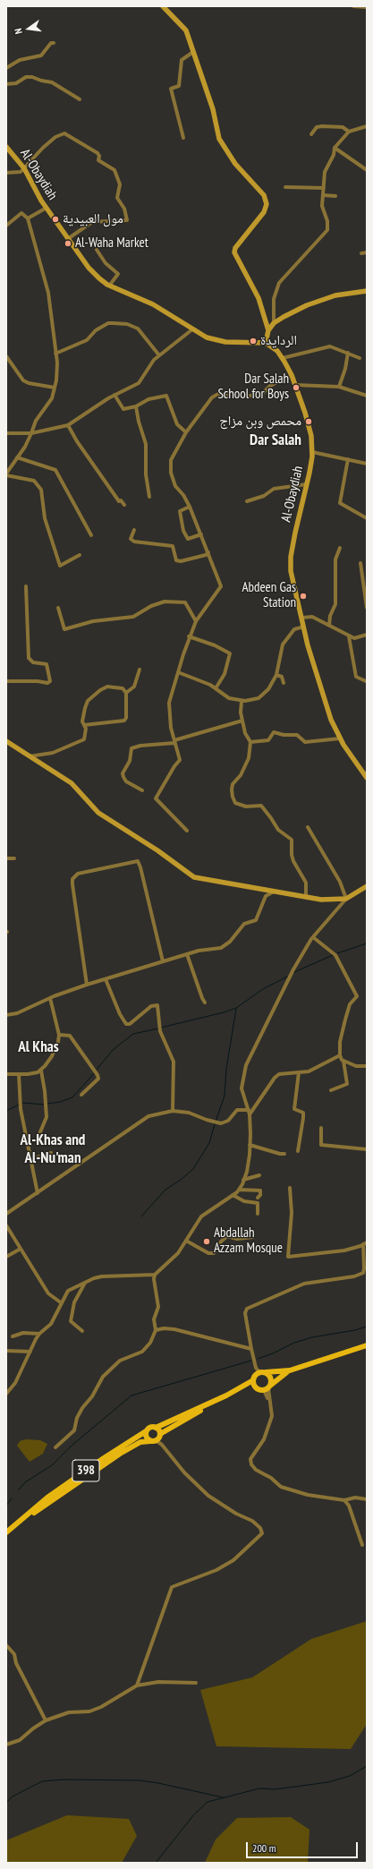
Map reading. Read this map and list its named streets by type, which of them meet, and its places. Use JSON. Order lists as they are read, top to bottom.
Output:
{
  "streets": {
    "main road": ["398"],
    "street": ["Al-Obaydiah"]
  },
  "districts": ["Dar Salah", "Al Khas", "Al-Khas and Al-Nu'man"],
  "places": [
    "مول العبيدية",
    "Al-Waha Market",
    "الردايدة",
    "Dar Salah School for Boys",
    "محمص وبن مزاج",
    "Abdeen Gas Station",
    "Abdallah Azzam Mosque"
  ],
  "scale_bar": "200 m",
  "north": "left"
}
